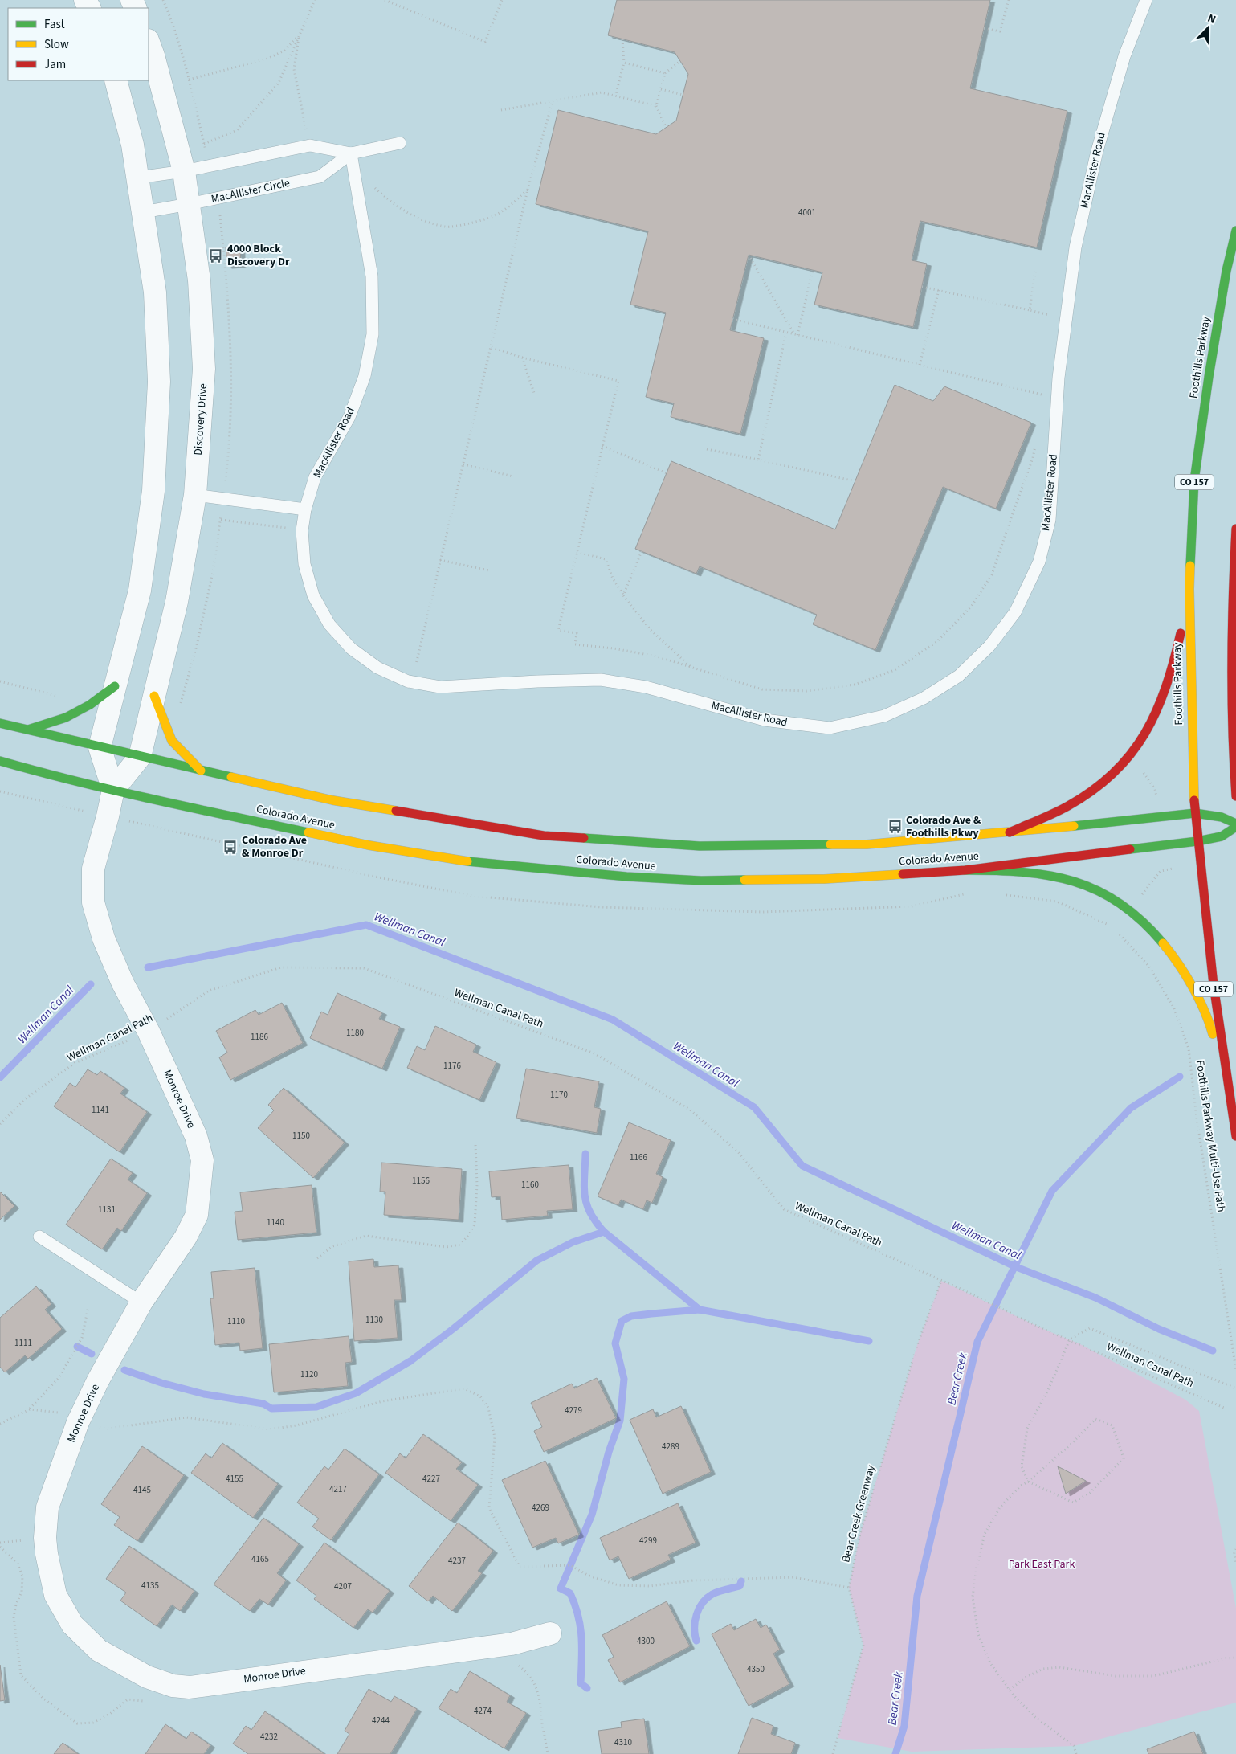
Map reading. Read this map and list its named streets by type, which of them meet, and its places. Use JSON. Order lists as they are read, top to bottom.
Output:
{
  "streets": {
    "main road": ["Foothills Parkway", "CO 157", "Colorado Avenue"],
    "street": ["Discovery Drive", "Monroe Drive"],
    "lane": ["MacAllister Road", "MacAllister Circle"],
    "path": ["Wellman Canal Path", "Foothills Parkway Multi-Use Path", "Bear Creek Greenway"]
  },
  "crossings": [
    ["MacAllister Road", "MacAllister Circle"],
    ["MacAllister Circle", "Discovery Drive"],
    ["Foothills Parkway", "Colorado Avenue"],
    ["Discovery Drive", "Colorado Avenue"],
    ["Discovery Drive", "Monroe Drive"],
    ["Colorado Avenue", "Monroe Drive"],
    ["Wellman Canal Path", "Monroe Drive"],
    ["Wellman Canal Path", "Bear Creek Greenway"]
  ],
  "water": ["Wellman Canal", "Bear Creek"],
  "parks": ["Park East Park"],
  "places": {
    "bus stop": ["4000 Block Discovery Dr", "Colorado Ave & Foothills Pkwy", "Colorado Ave & Monroe Dr"]
  },
  "house_numbers": [
    "4001",
    "1180",
    "1186",
    "1176",
    "1170",
    "1141",
    "1150",
    "1166",
    "1156",
    "1160",
    "1131",
    "1140",
    "1130",
    "1110",
    "1111",
    "1120",
    "4279",
    "4289",
    "4155",
    "4227",
    "4217",
    "4145",
    "4269",
    "4299",
    "4165",
    "4237",
    "4135",
    "4207",
    "4300",
    "4350",
    "4274",
    "4244",
    "4232",
    "4310"
  ],
  "legend": ["Fast", "Slow", "Jam"],
  "north": "top right"
}
